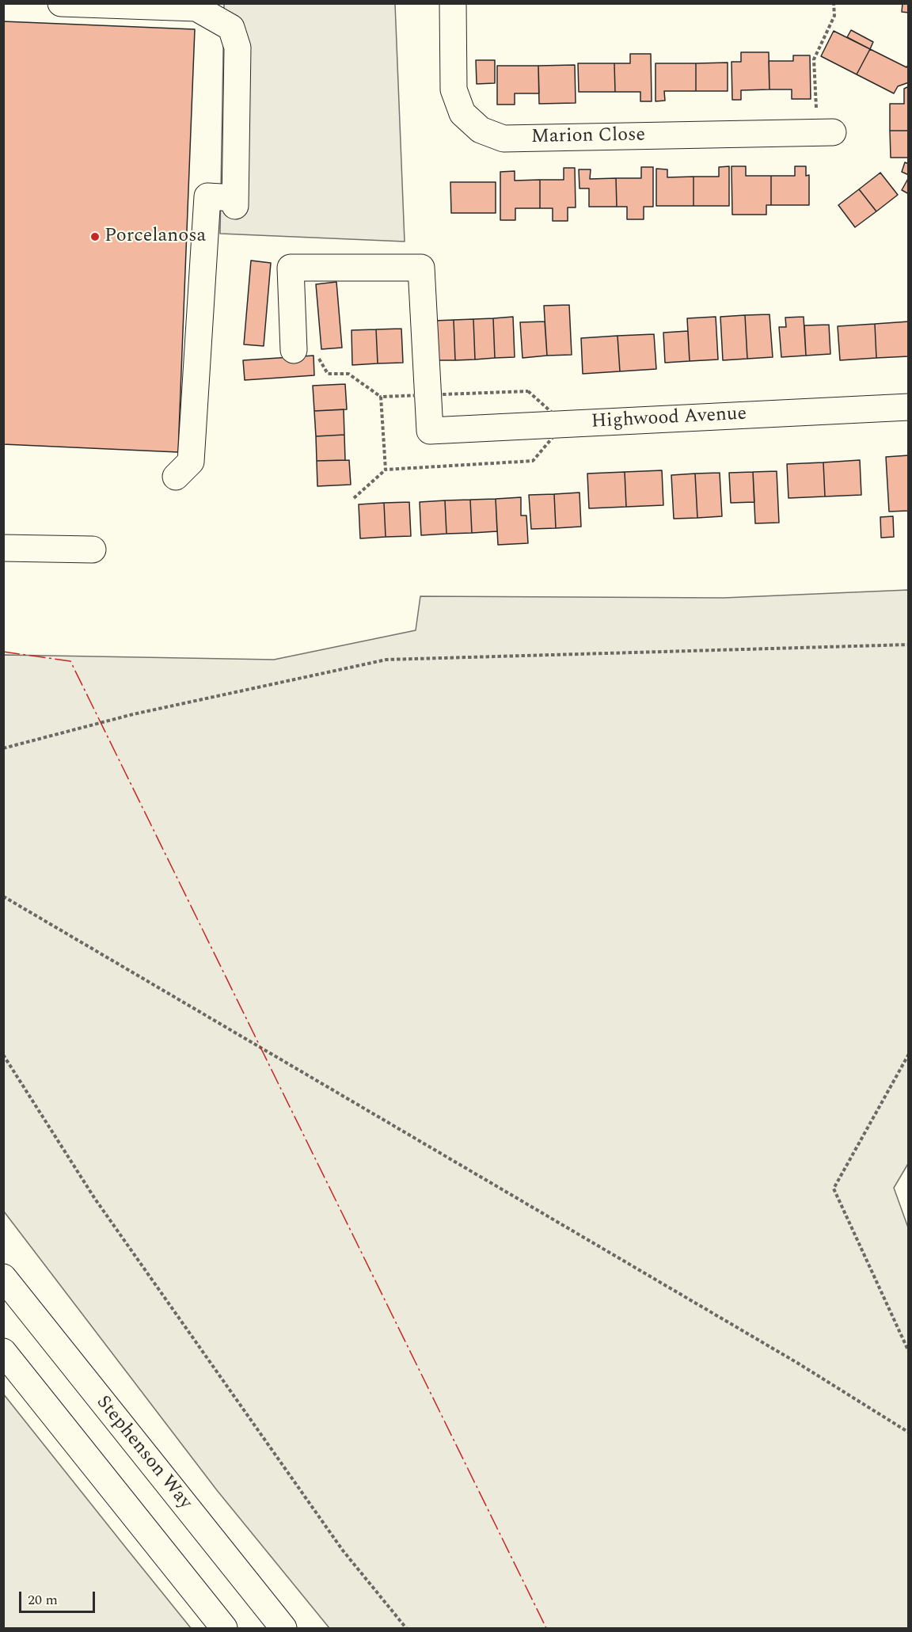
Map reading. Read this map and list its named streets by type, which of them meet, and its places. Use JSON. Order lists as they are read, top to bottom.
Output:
{
  "streets": {
    "street": ["Marion Close", "Highwood Avenue", "Stephenson Way"]
  },
  "places": ["Porcelanosa"],
  "scale_bar": "20 m"
}
